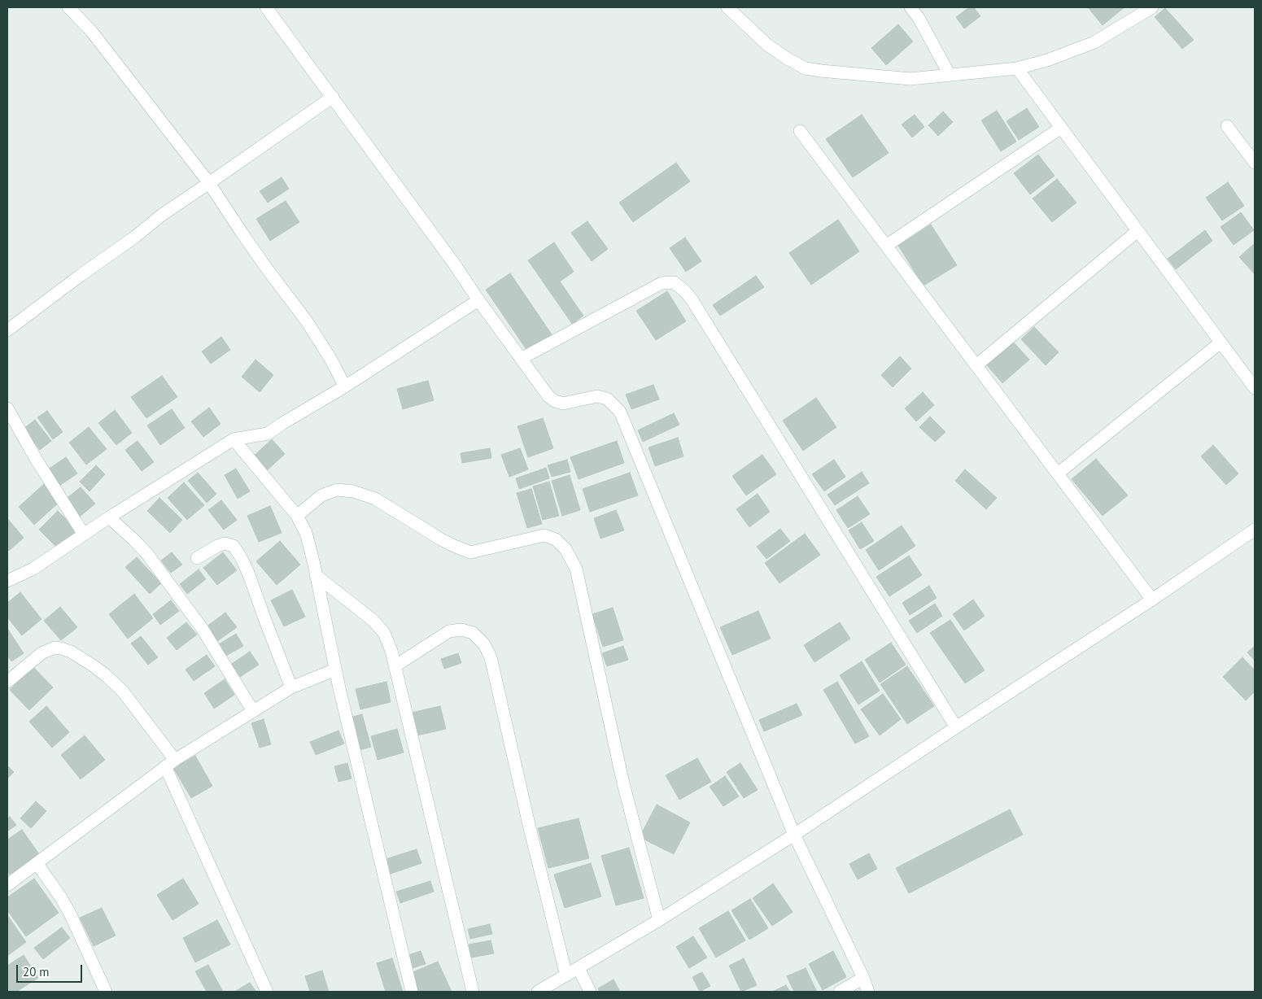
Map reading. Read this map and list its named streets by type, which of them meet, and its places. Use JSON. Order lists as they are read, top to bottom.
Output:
{
  "scale_bar": "20 m"
}
